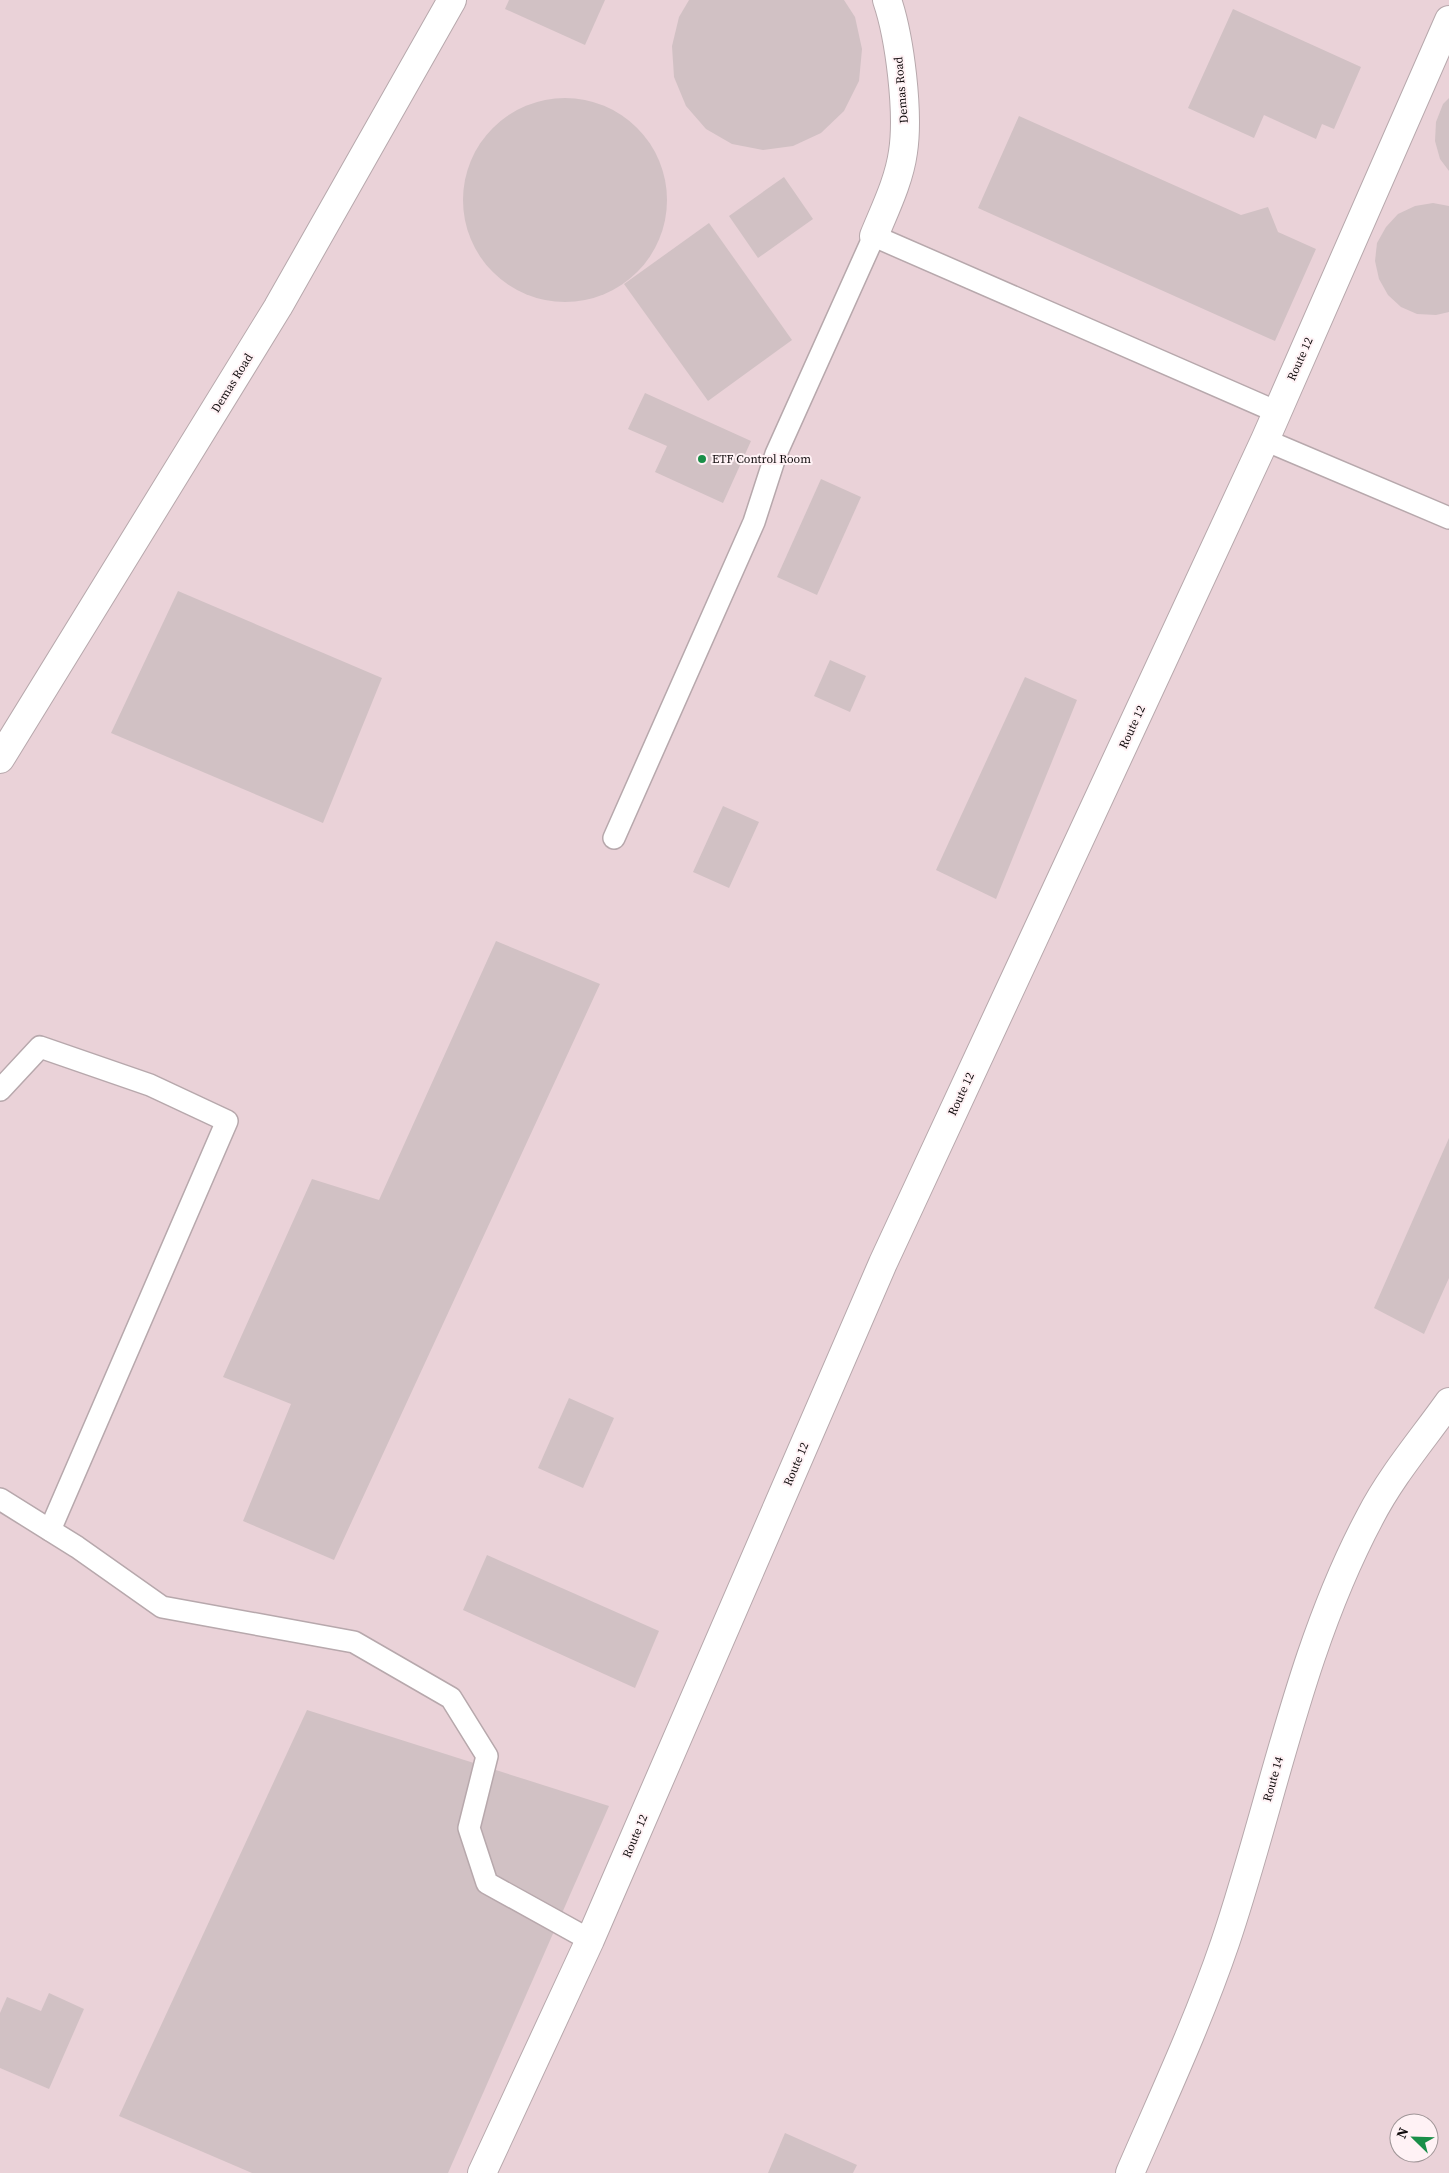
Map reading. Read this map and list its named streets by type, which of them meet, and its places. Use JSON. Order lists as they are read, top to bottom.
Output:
{
  "streets": {
    "street": ["Demas Road", "Route 12", "Route 14"]
  },
  "places": ["ETF Control Room"],
  "north": "top left"
}
